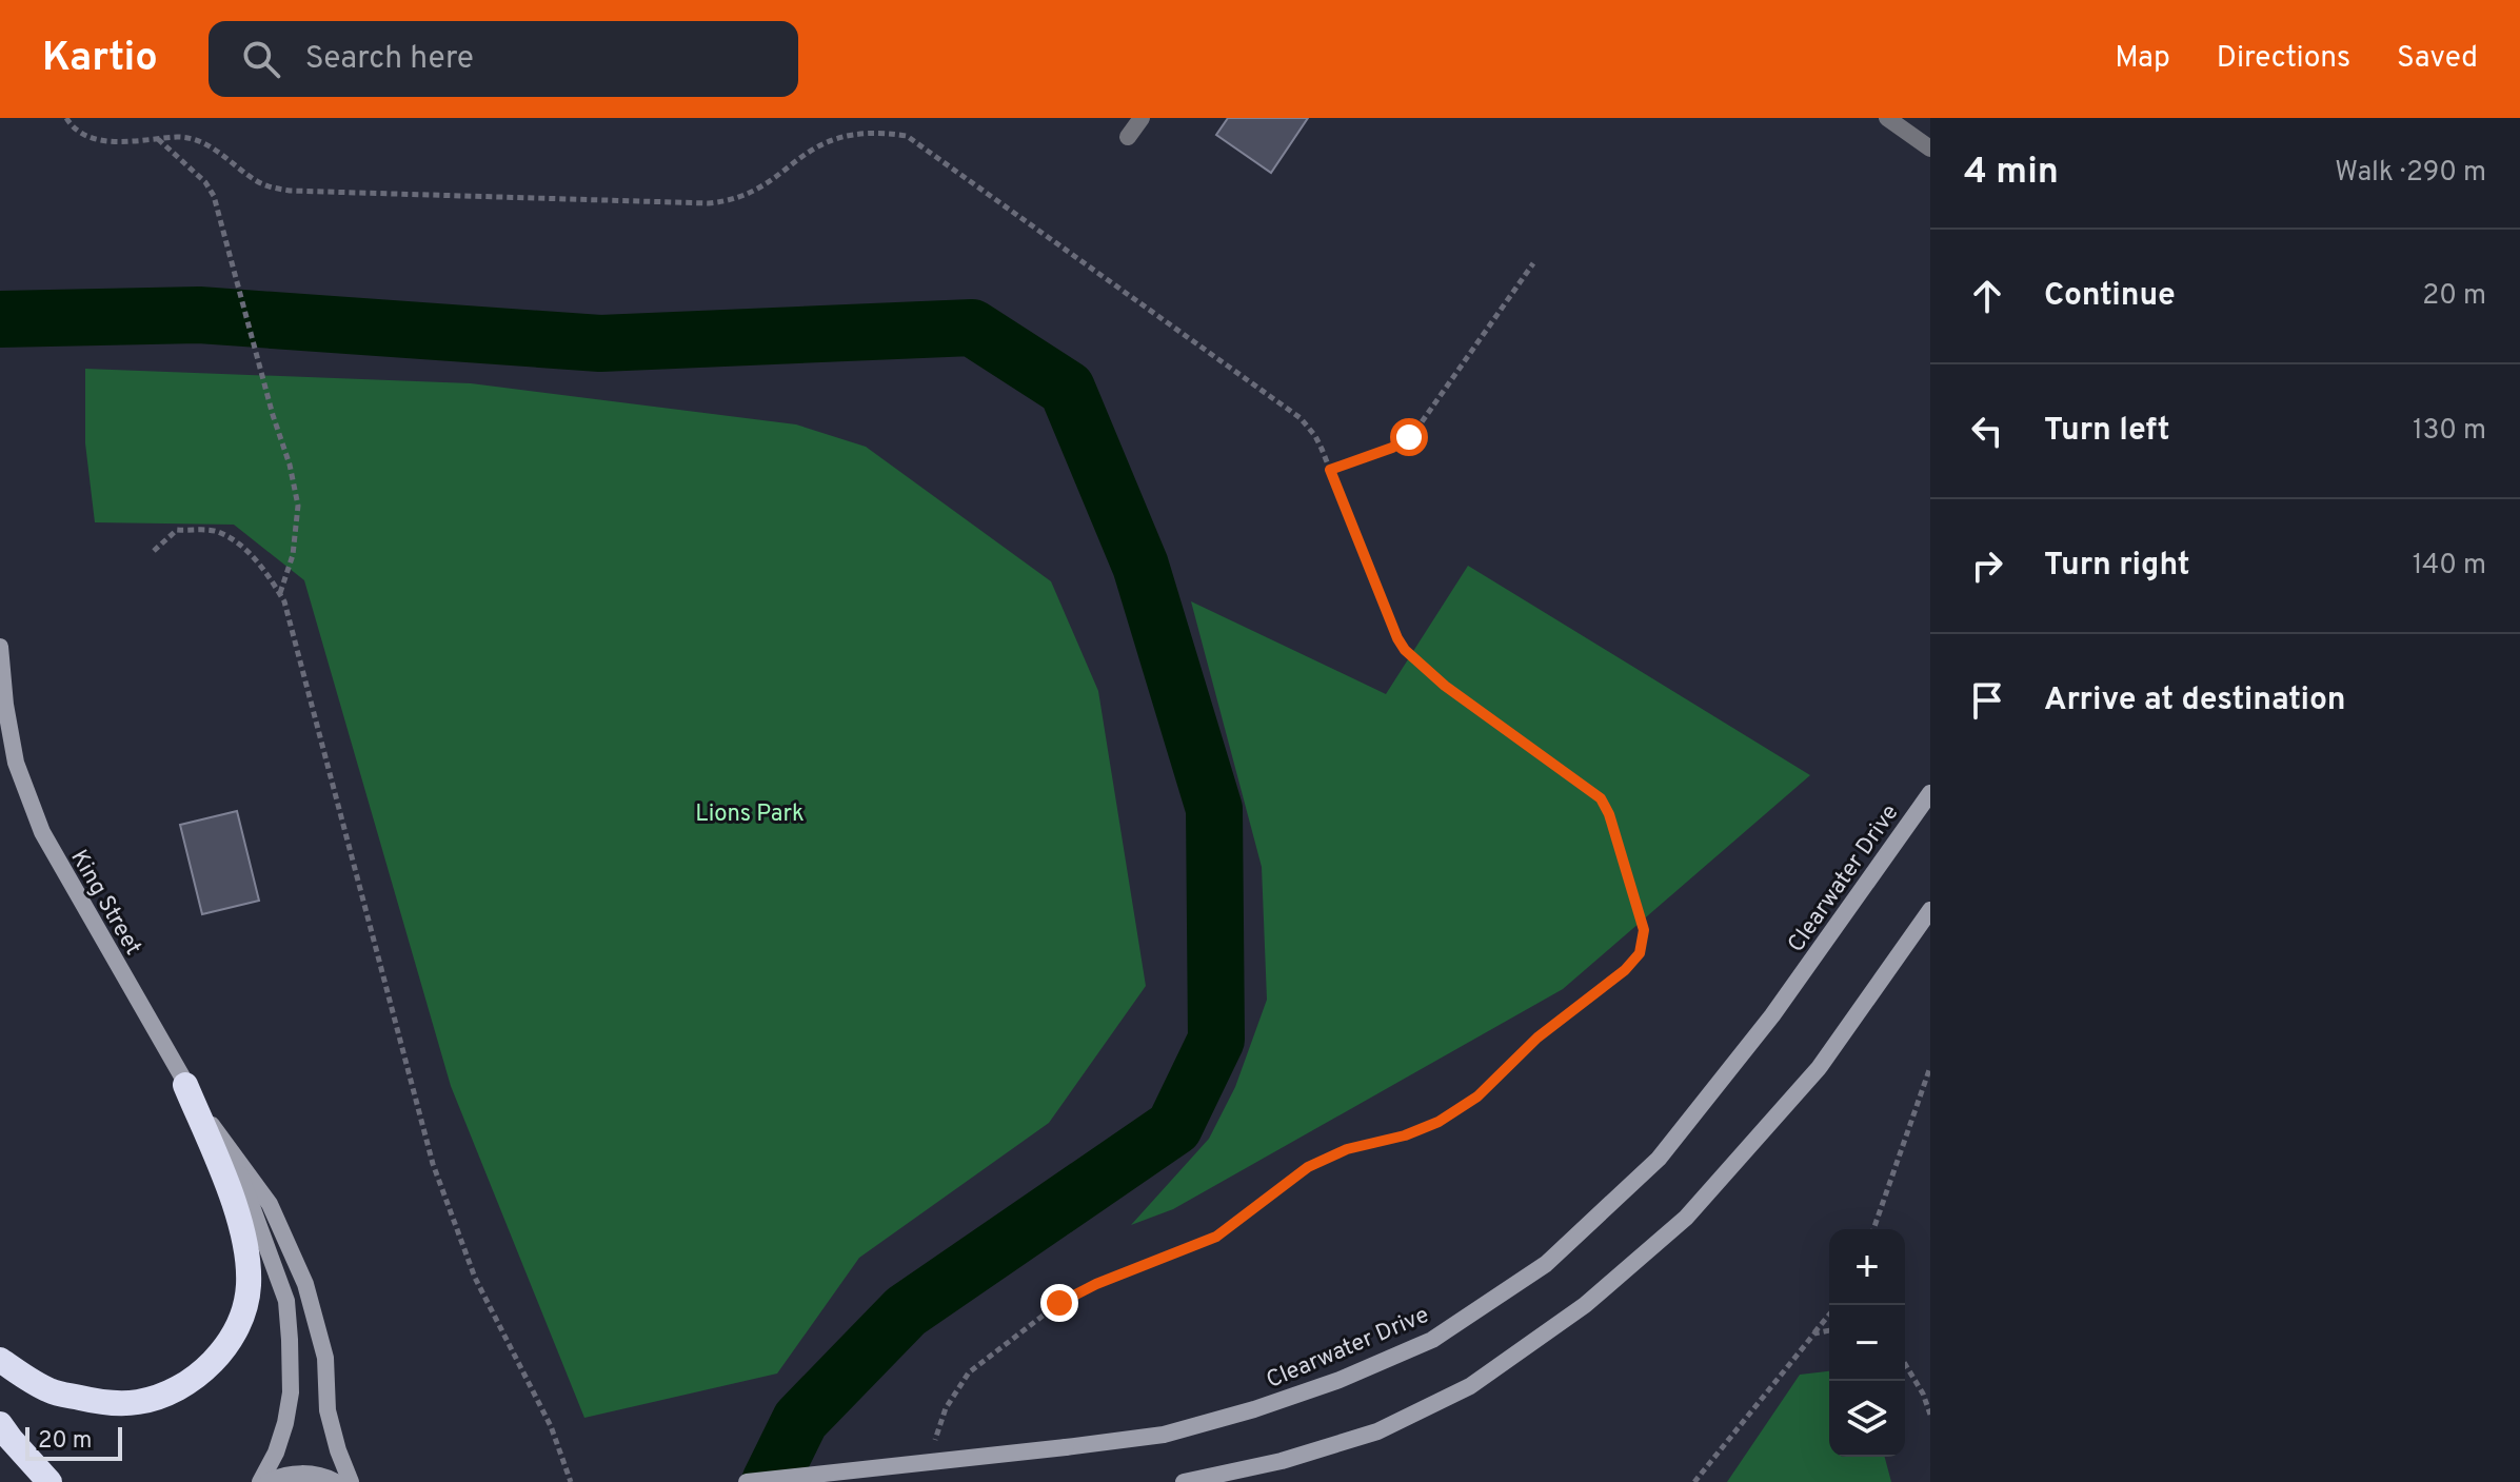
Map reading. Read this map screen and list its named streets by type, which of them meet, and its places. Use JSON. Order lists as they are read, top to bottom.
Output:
{
  "streets": {
    "main road": ["Clearwater Drive", "King Street"]
  },
  "parks": ["Lions Park"],
  "scale_bar": "20 m",
  "page": {
    "header": "Kartio",
    "search": "Search here",
    "nav": ["Map", "Directions", "Saved"],
    "heading": ["4 min", "Walk · 290 m"],
    "list": [
      ["Continue", "20 m"],
      ["Turn left", "130 m"],
      ["Turn right", "140 m"],
      "Arrive at destination"
    ],
    "map_buttons": ["+", "−"],
    "scale": "20 m"
  }
}
